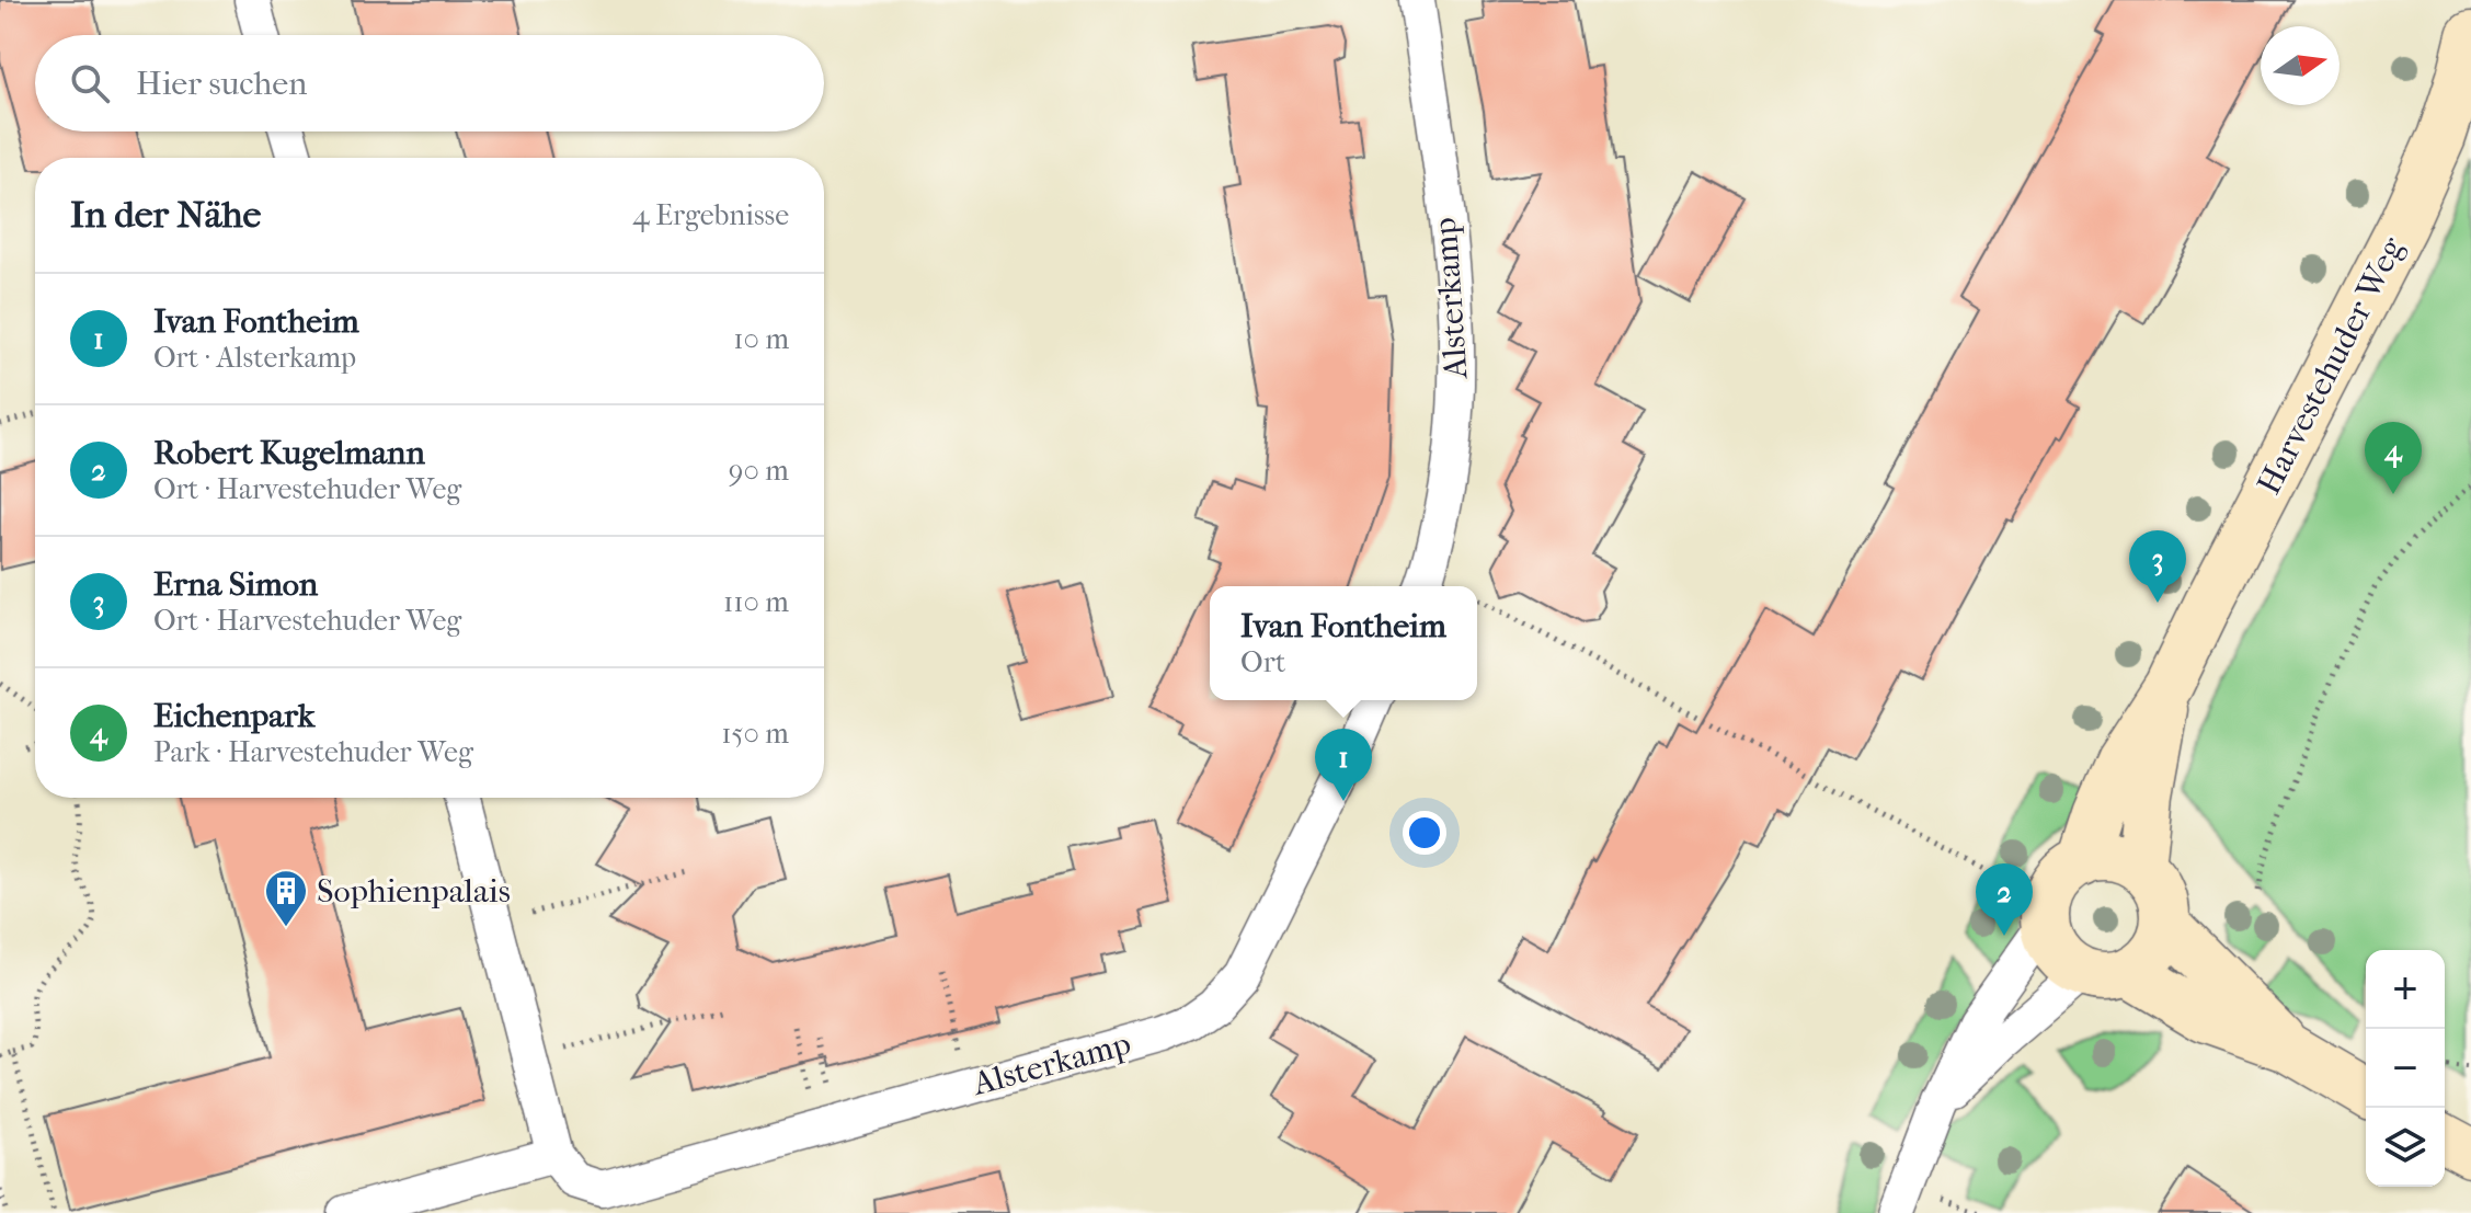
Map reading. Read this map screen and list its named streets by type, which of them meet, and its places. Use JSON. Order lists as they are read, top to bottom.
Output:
{
  "streets": {
    "street": ["Alsterkamp", "Harvestehuder Weg"]
  },
  "places": {
    "building": ["Sophienpalais"]
  },
  "north": "right",
  "page": {
    "search": "Hier suchen",
    "heading": ["In der Nähe", "4 Ergebnisse"],
    "list": [
      {
        "mark": "1",
        "name": "Ivan Fontheim",
        "note": "Ort · Alsterkamp",
        "value": "10 m"
      },
      {
        "mark": "2",
        "name": "Robert Kugelmann",
        "note": "Ort · Harvestehuder Weg",
        "value": "90 m"
      },
      {
        "mark": "3",
        "name": "Erna Simon",
        "note": "Ort · Harvestehuder Weg",
        "value": "110 m"
      },
      {
        "mark": "4",
        "name": "Eichenpark",
        "note": "Park · Harvestehuder Weg",
        "value": "150 m"
      }
    ],
    "pins": [
      "4",
      "3",
      "1",
      "2"
    ],
    "popup": ["Ivan Fontheim", "Ort"],
    "map_buttons": ["+", "−"]
  }
}
